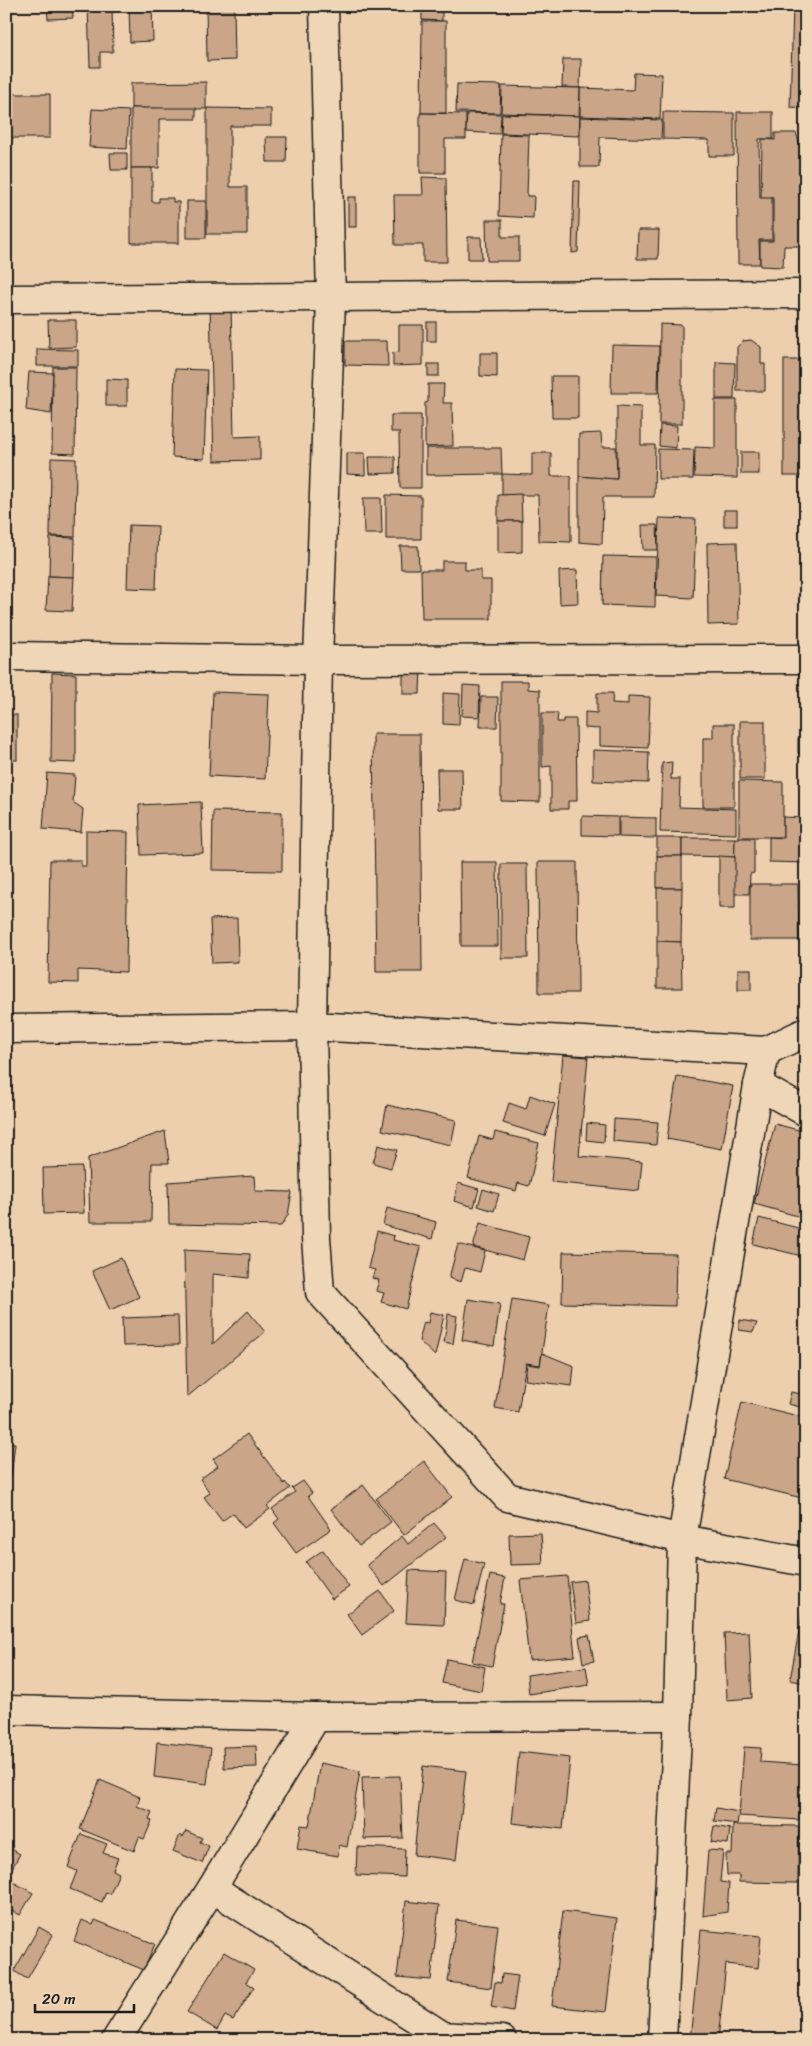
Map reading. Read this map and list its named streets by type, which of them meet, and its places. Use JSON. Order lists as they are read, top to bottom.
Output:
{
  "scale_bar": "20 m"
}
